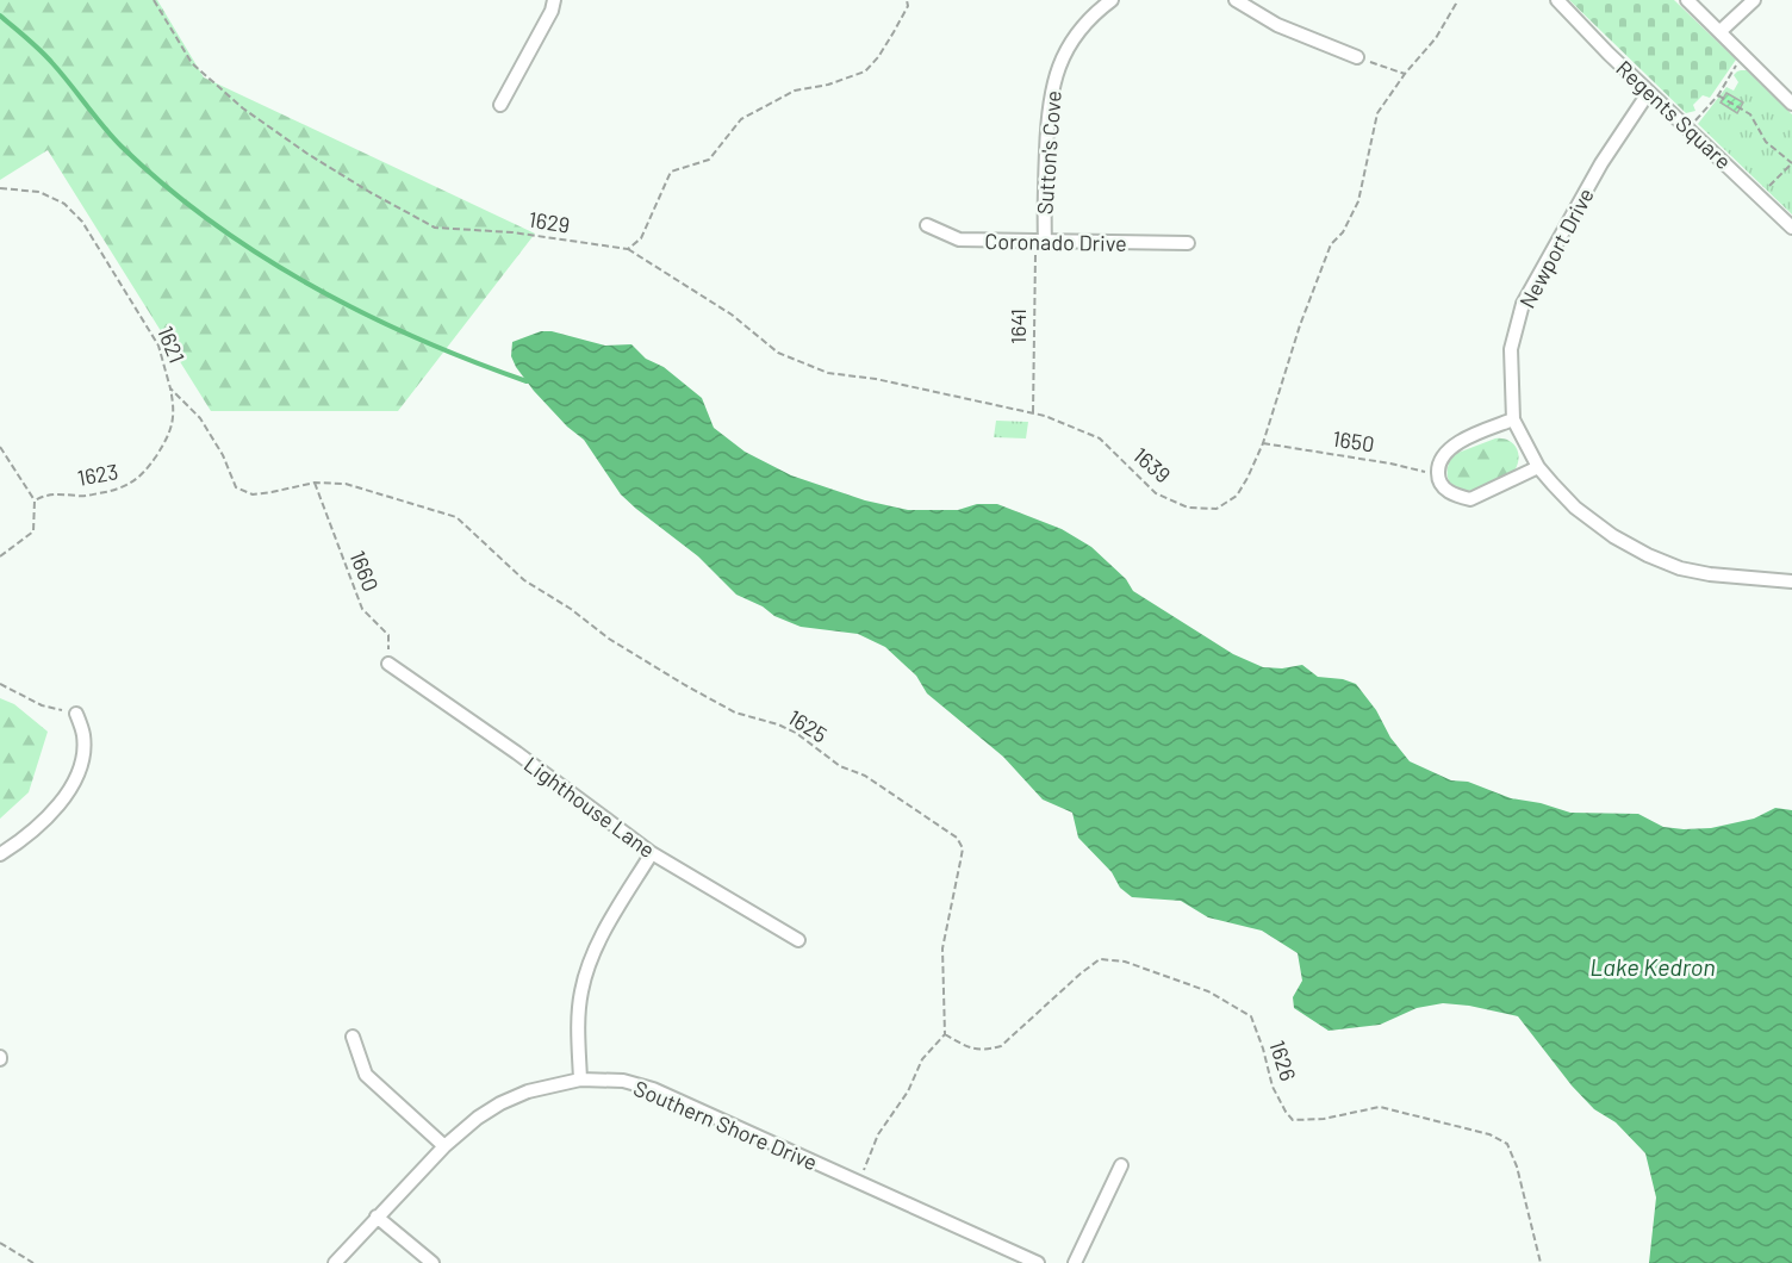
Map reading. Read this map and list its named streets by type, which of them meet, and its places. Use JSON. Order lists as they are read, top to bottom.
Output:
{
  "streets": {
    "street": [
      "Regents Square",
      "Sutton's Cove",
      "Coronado Drive",
      "Newport Drive",
      "Lighthouse Lane",
      "Southern Shore Drive"
    ],
    "path": [
      "1629",
      "1641",
      "1621",
      "1650",
      "1639",
      "1623",
      "1660",
      "1625",
      "1626"
    ]
  },
  "crossings": [
    ["Regents Square", "Newport Drive"],
    ["Sutton's Cove", "Coronado Drive"],
    ["Sutton's Cove", "1641"],
    ["1629", "1639"],
    ["Coronado Drive", "1641"],
    ["1641", "1639"],
    ["1621", "1623"],
    ["1621", "1660"],
    ["1621", "1625"],
    ["1650", "1639"],
    ["1660", "1625"],
    ["1660", "Lighthouse Lane"],
    ["1625", "1626"]
  ],
  "water": ["Lake Kedron"]
}
